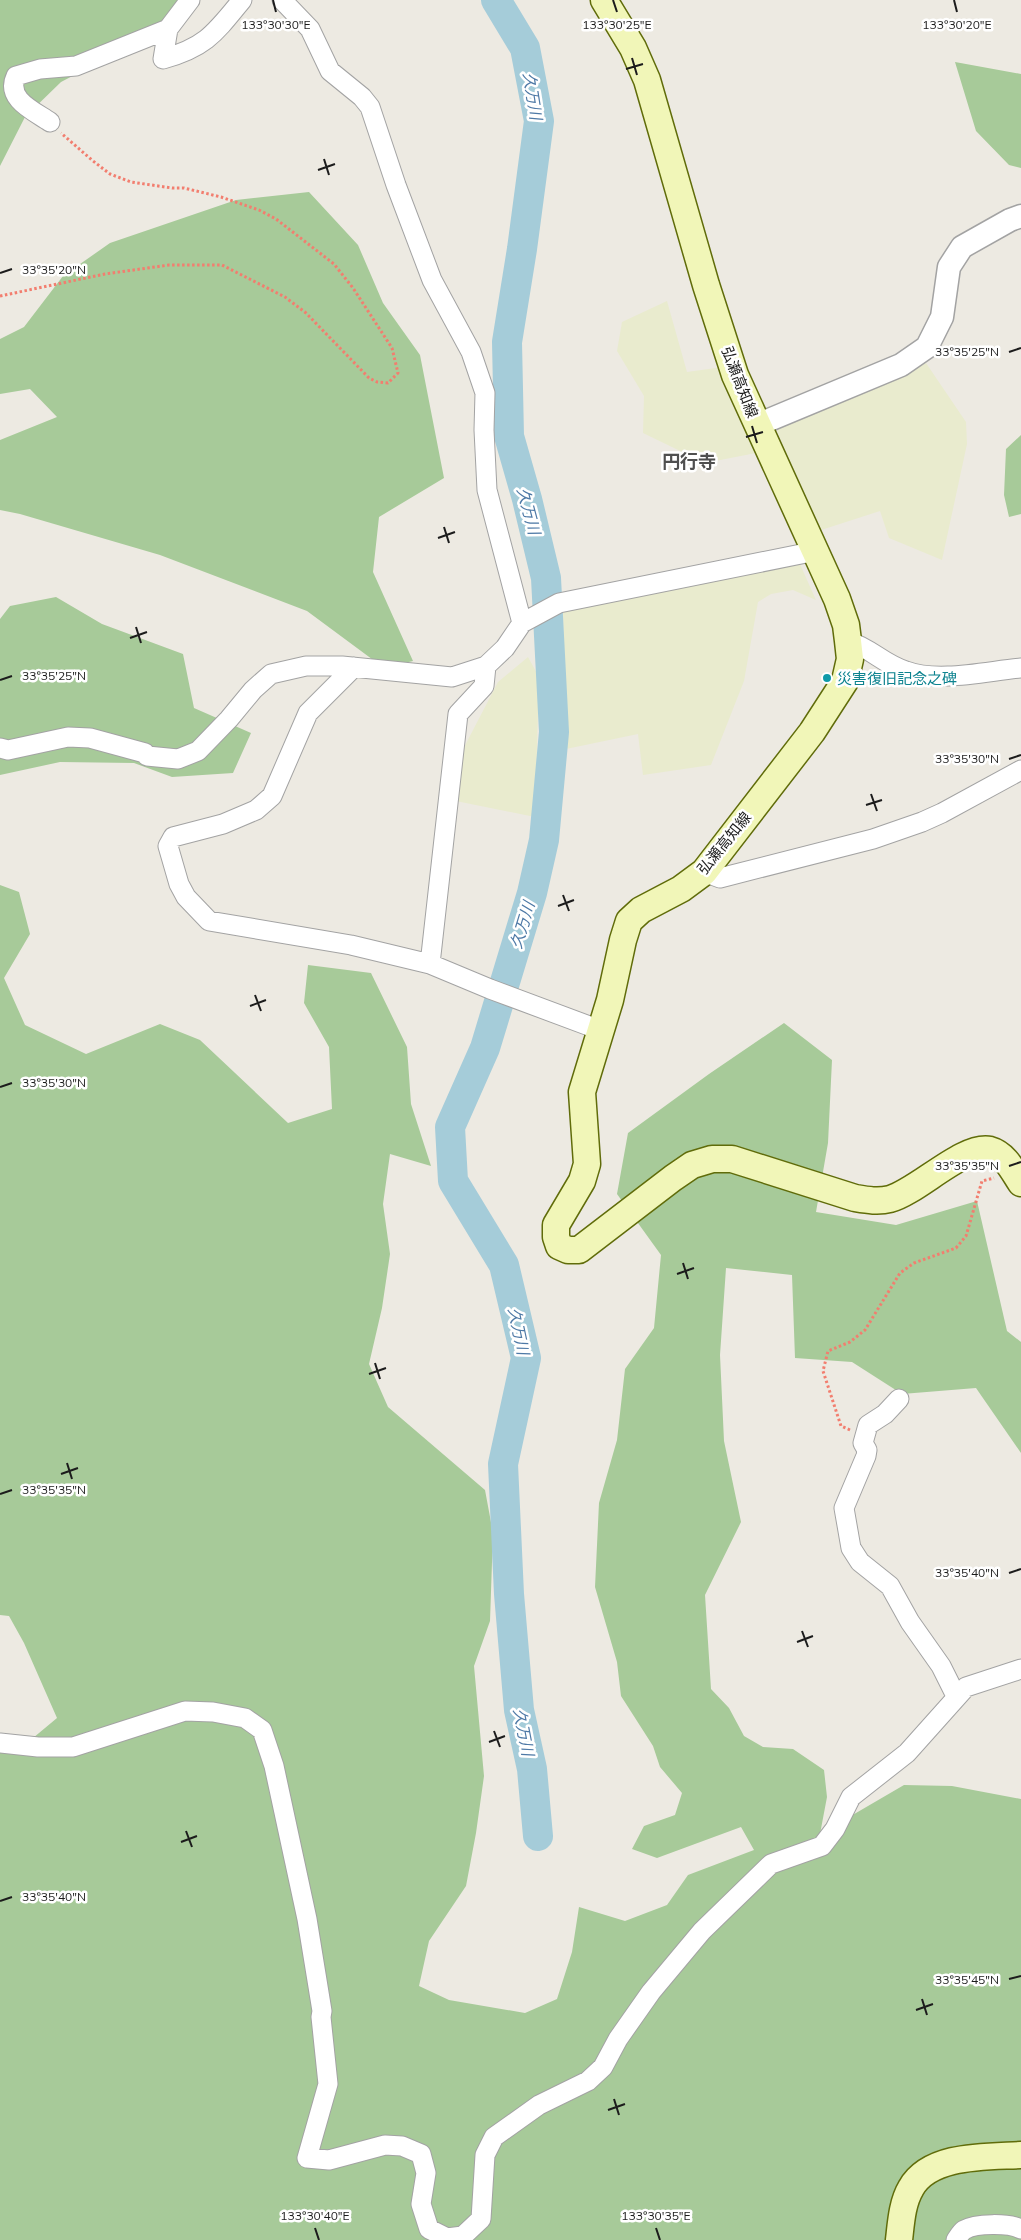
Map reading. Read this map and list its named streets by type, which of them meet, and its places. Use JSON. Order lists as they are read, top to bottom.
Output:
{
  "streets": {
    "main road": ["弘瀬高知線"]
  },
  "districts": ["円行寺"],
  "water": ["久万川"],
  "places": ["災害復旧記念之碑"],
  "coordinates": [
    "133°30'30\"E",
    "133°30'25\"E",
    "133°30'20\"E",
    "33°35'20\"N",
    "33°35'25\"N",
    "33°35'30\"N",
    "33°35'35\"N",
    "33°35'40\"N",
    "33°35'45\"N",
    "133°30'40\"E",
    "133°30'35\"E"
  ]
}
